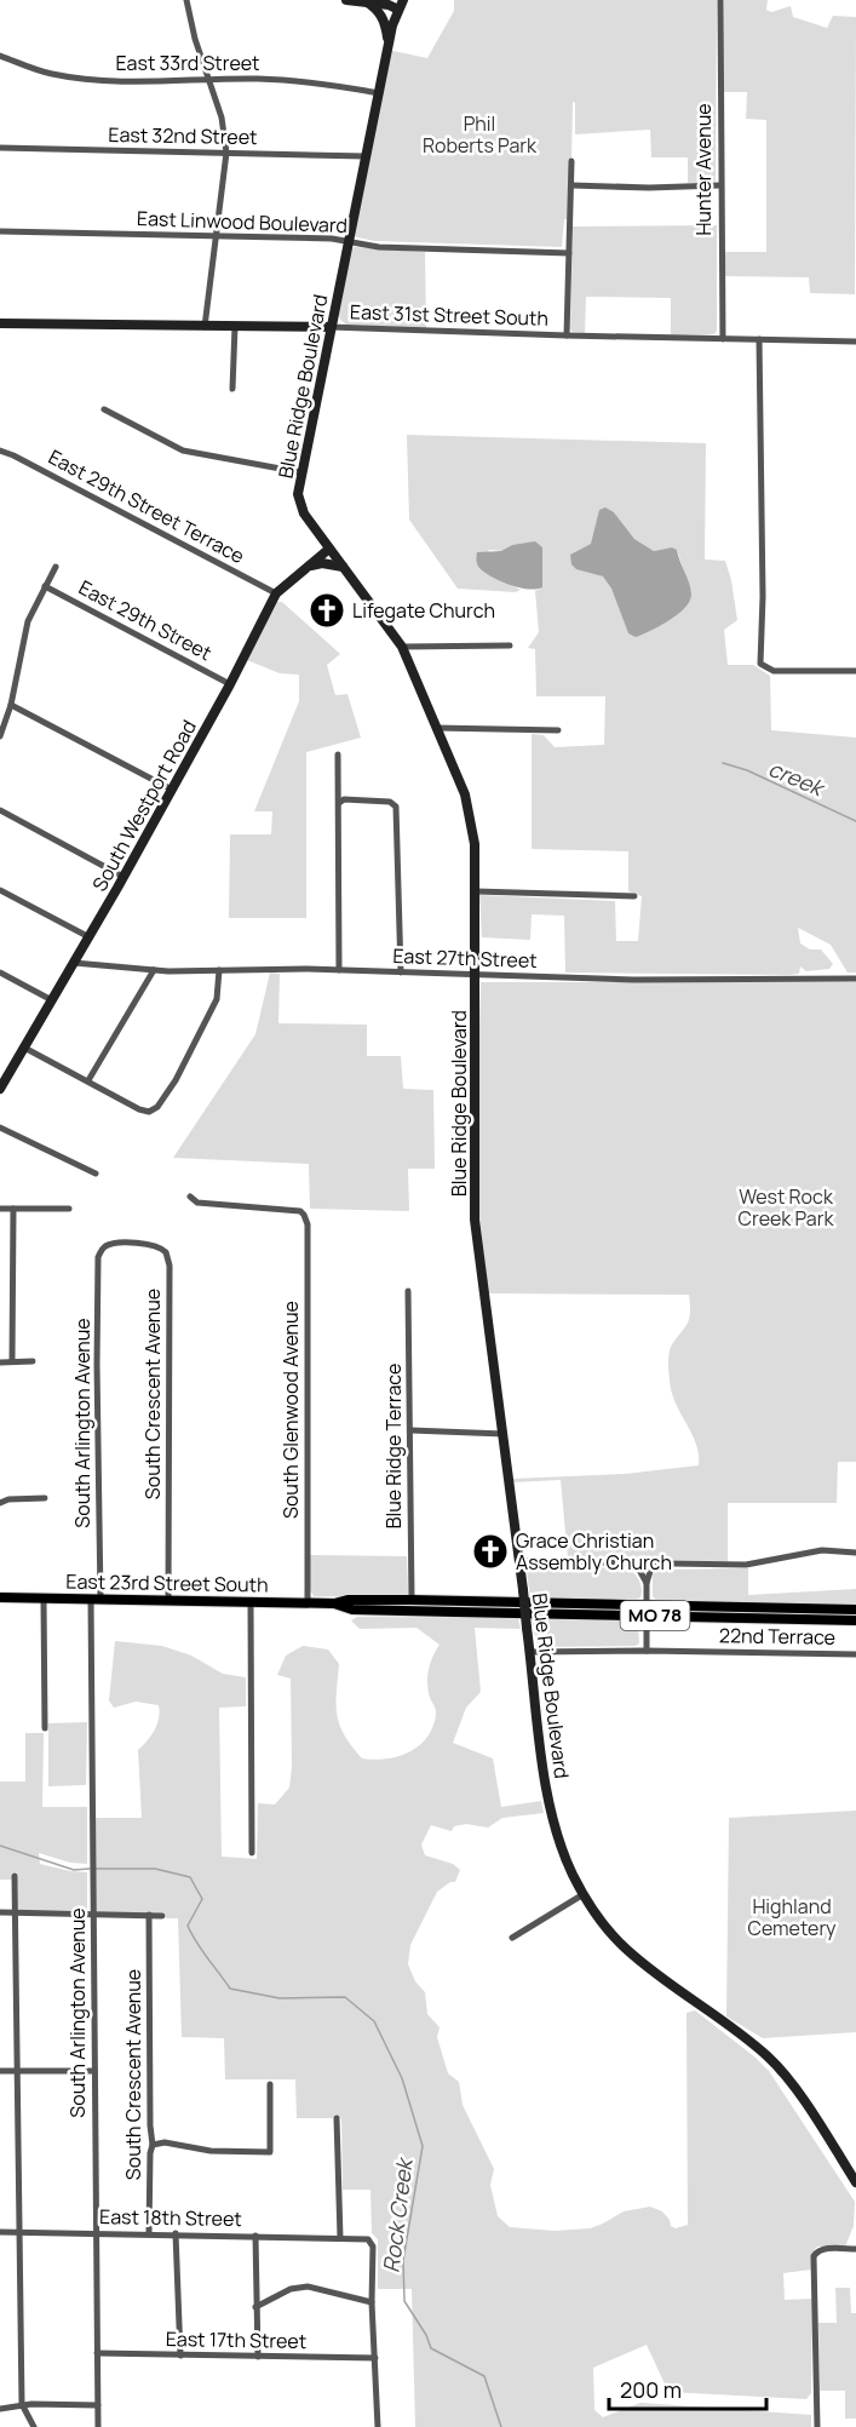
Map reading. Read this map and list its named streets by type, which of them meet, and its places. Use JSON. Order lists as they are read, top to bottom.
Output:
{
  "streets": {
    "main road": [
      "East 31st Street South",
      "Blue Ridge Boulevard",
      "South Westport Road",
      "East 23rd Street South",
      "MO 78"
    ],
    "street": [
      "East 33rd Street",
      "East 32nd Street",
      "Hunter Avenue",
      "East Linwood Boulevard",
      "East 29th Street Terrace",
      "East 29th Street",
      "East 27th Street",
      "South Crescent Avenue",
      "South Glenwood Avenue",
      "South Arlington Avenue",
      "Blue Ridge Terrace",
      "22nd Terrace",
      "East 18th Street",
      "East 17th Street"
    ]
  },
  "crossings": [
    ["East 33rd Street", "Blue Ridge Boulevard"],
    ["East 32nd Street", "Blue Ridge Boulevard"],
    ["Hunter Avenue", "East 31st Street South"],
    ["East Linwood Boulevard", "Blue Ridge Boulevard"],
    ["East 31st Street South", "Blue Ridge Boulevard"],
    ["Blue Ridge Boulevard", "South Westport Road"],
    ["Blue Ridge Boulevard", "East 27th Street"],
    ["Blue Ridge Boulevard", "22nd Terrace"],
    ["East 29th Street Terrace", "South Westport Road"],
    ["East 29th Street", "South Westport Road"],
    ["South Westport Road", "East 27th Street"],
    ["South Crescent Avenue", "South Arlington Avenue"],
    ["South Crescent Avenue", "East 23rd Street South"],
    ["South Crescent Avenue", "East 18th Street"],
    ["South Glenwood Avenue", "East 23rd Street South"],
    ["South Arlington Avenue", "East 23rd Street South"],
    ["South Arlington Avenue", "East 18th Street"],
    ["South Arlington Avenue", "East 17th Street"],
    ["Blue Ridge Terrace", "East 23rd Street South"],
    ["East 23rd Street South", "MO 78"]
  ],
  "water": ["creek", "Rock Creek"],
  "parks": ["Phil Roberts Park", "West Rock Creek Park", "Highland Cemetery"],
  "places": {
    "church": ["Lifegate Church", "Grace Christian Assembly Church"]
  },
  "scale_bar": "200 m"
}
